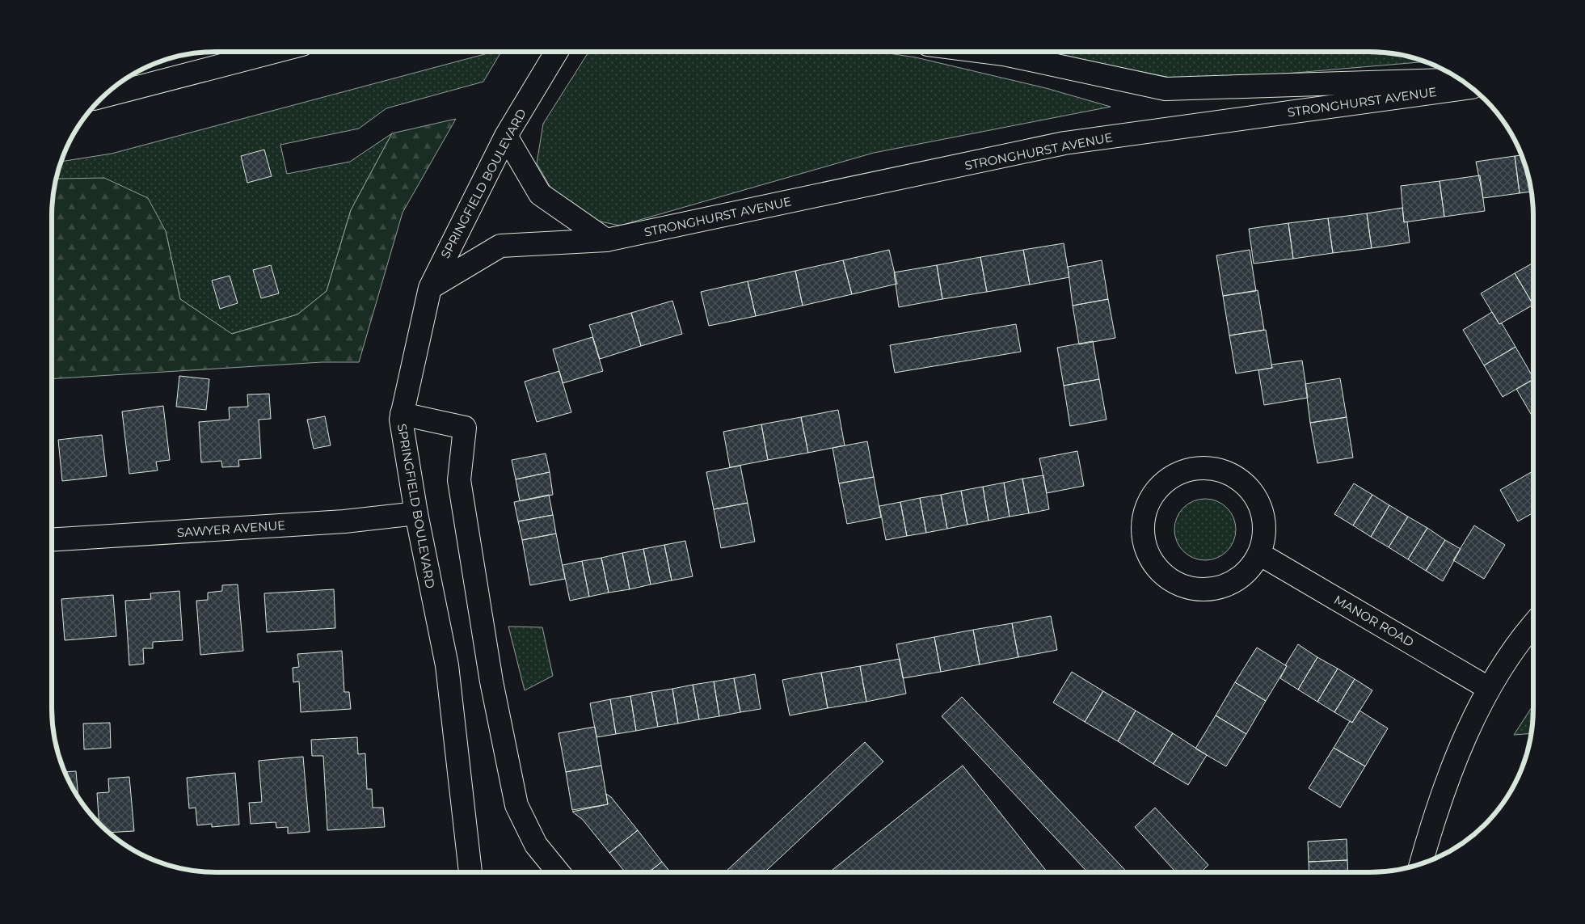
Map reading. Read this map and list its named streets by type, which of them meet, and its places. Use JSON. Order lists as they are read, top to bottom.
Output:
{
  "streets": {
    "main road": [
      "STRONGHURST AVENUE",
      "SPRINGFIELD BOULEVARD",
      "SAWYER AVENUE",
      "MANOR ROAD"
    ]
  },
  "crossings": [
    ["STRONGHURST AVENUE", "SPRINGFIELD BOULEVARD"],
    ["SPRINGFIELD BOULEVARD", "SAWYER AVENUE"]
  ]
}
